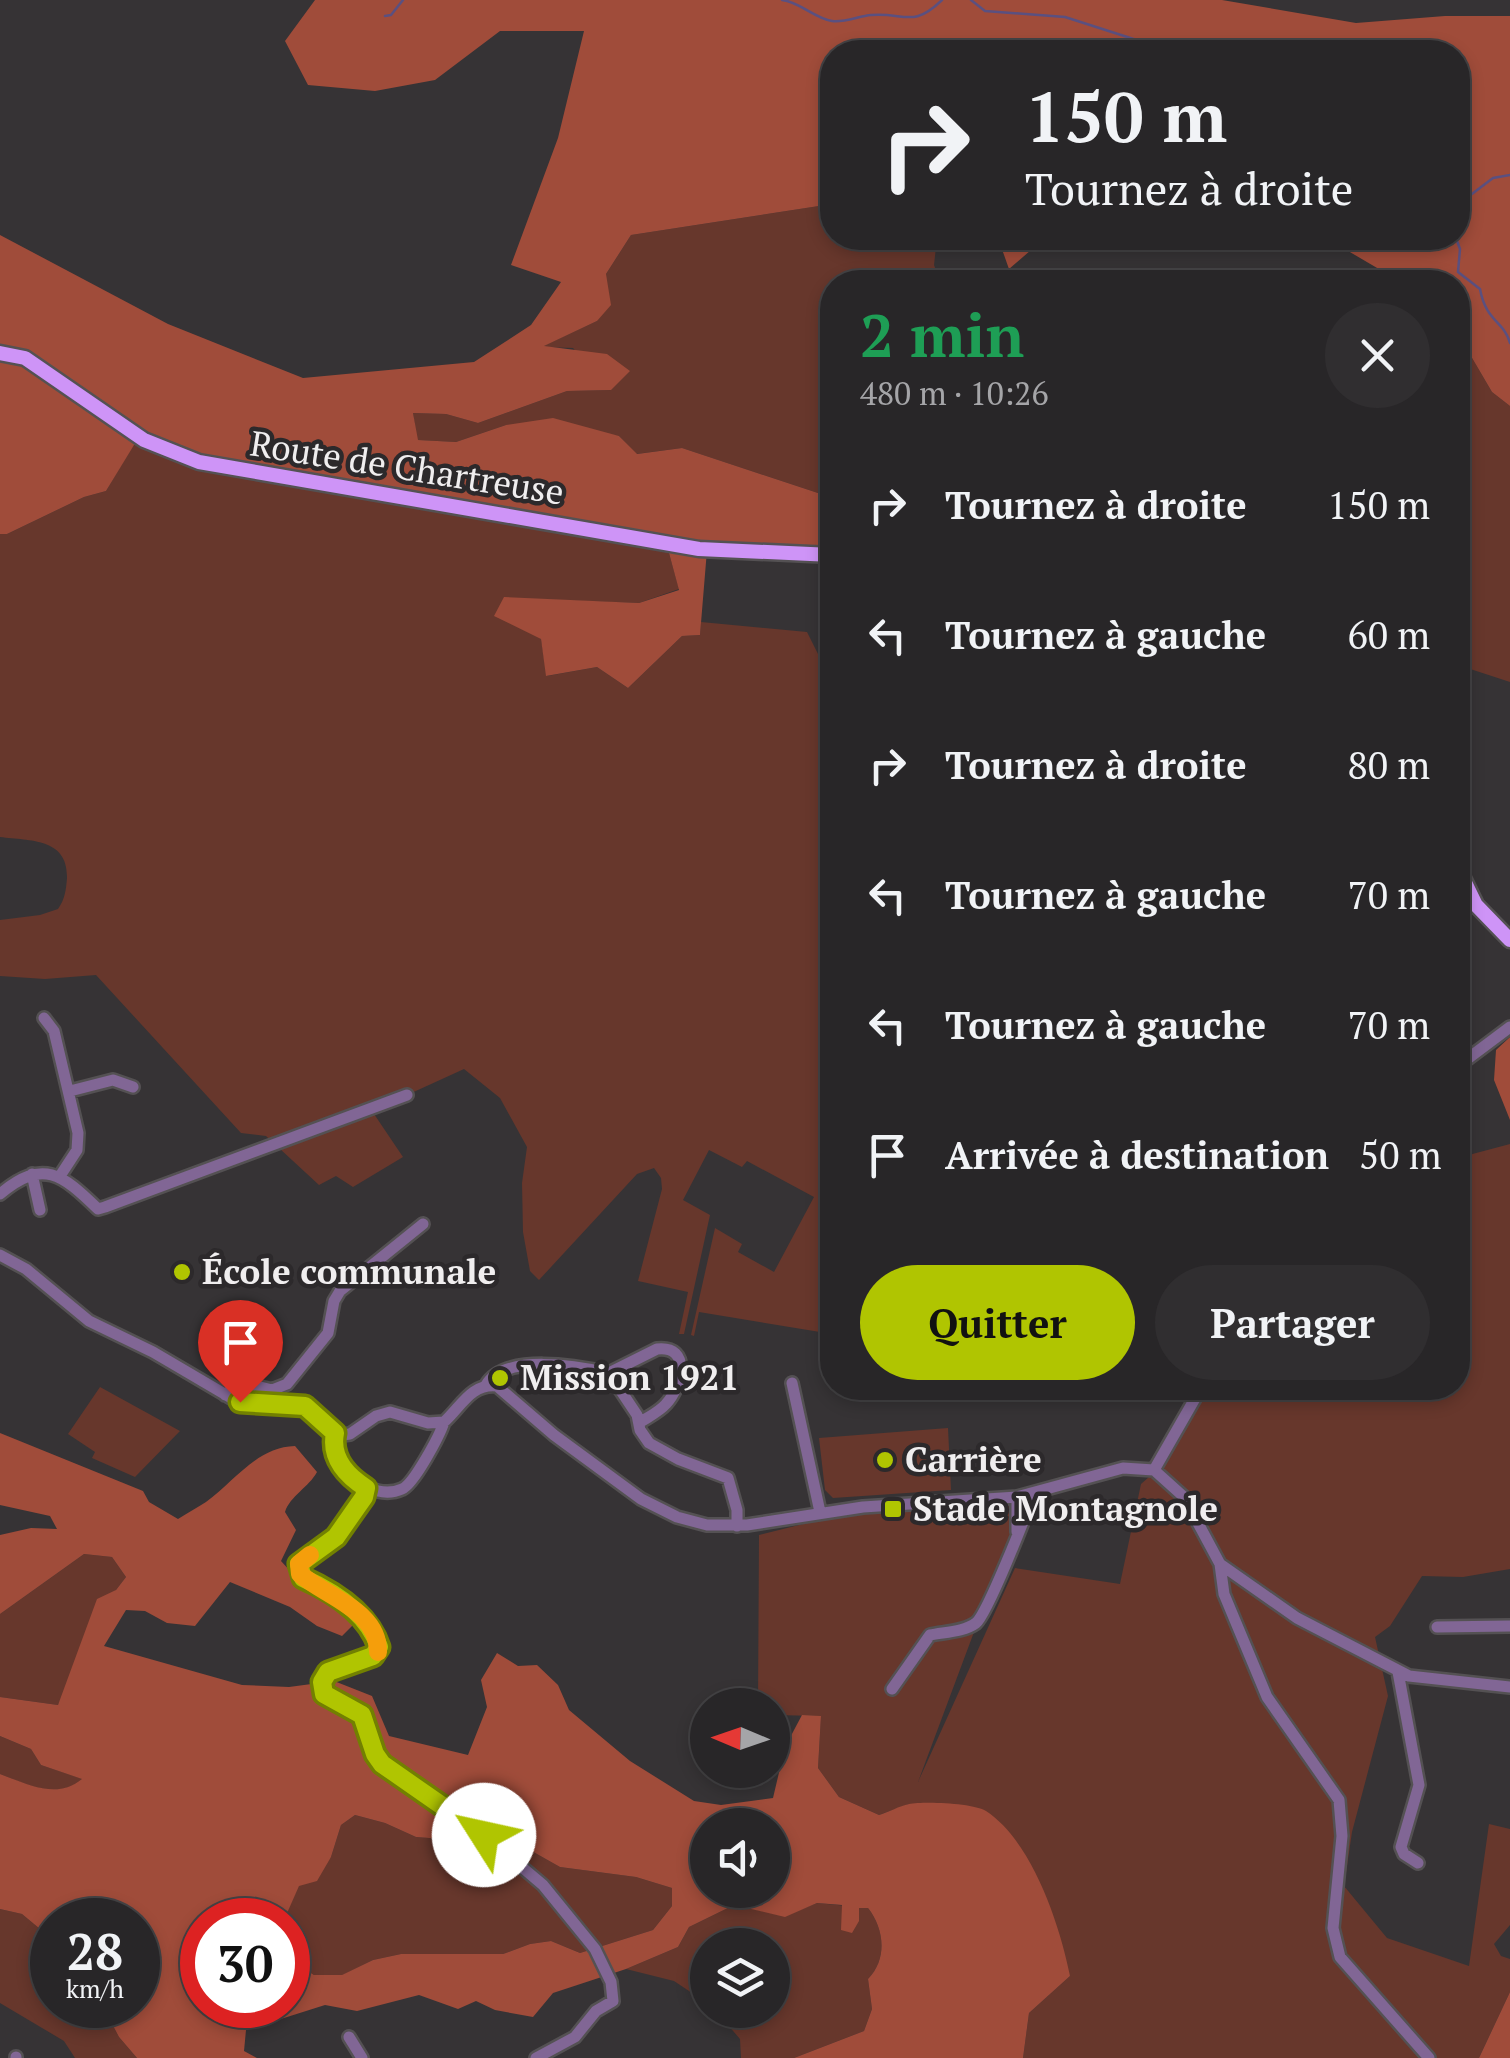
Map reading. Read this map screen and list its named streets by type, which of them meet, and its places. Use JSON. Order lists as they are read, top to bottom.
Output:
{
  "streets": {
    "main road": ["Route de Chartreuse"]
  },
  "places": {
    "other": ["École communale", "Mission 1921", "Carrière"],
    "transit": ["Stade Montagnole"]
  },
  "north": "left",
  "page": {
    "turn": ["150 m", "Tournez à droite"],
    "heading": ["2 min", "480 m · 10:26"],
    "list": [
      {
        "name": "Tournez à droite",
        "value": "150 m"
      },
      {
        "name": "Tournez à gauche",
        "value": "60 m"
      },
      {
        "name": "Tournez à droite",
        "value": "80 m"
      },
      {
        "name": "Tournez à gauche",
        "value": "70 m"
      },
      {
        "name": "Tournez à gauche",
        "value": "70 m"
      },
      {
        "name": "Arrivée à destination",
        "value": "50 m"
      }
    ],
    "buttons": ["Quitter", "Partager"],
    "speed": "28 km/h",
    "limit": "30"
  }
}
